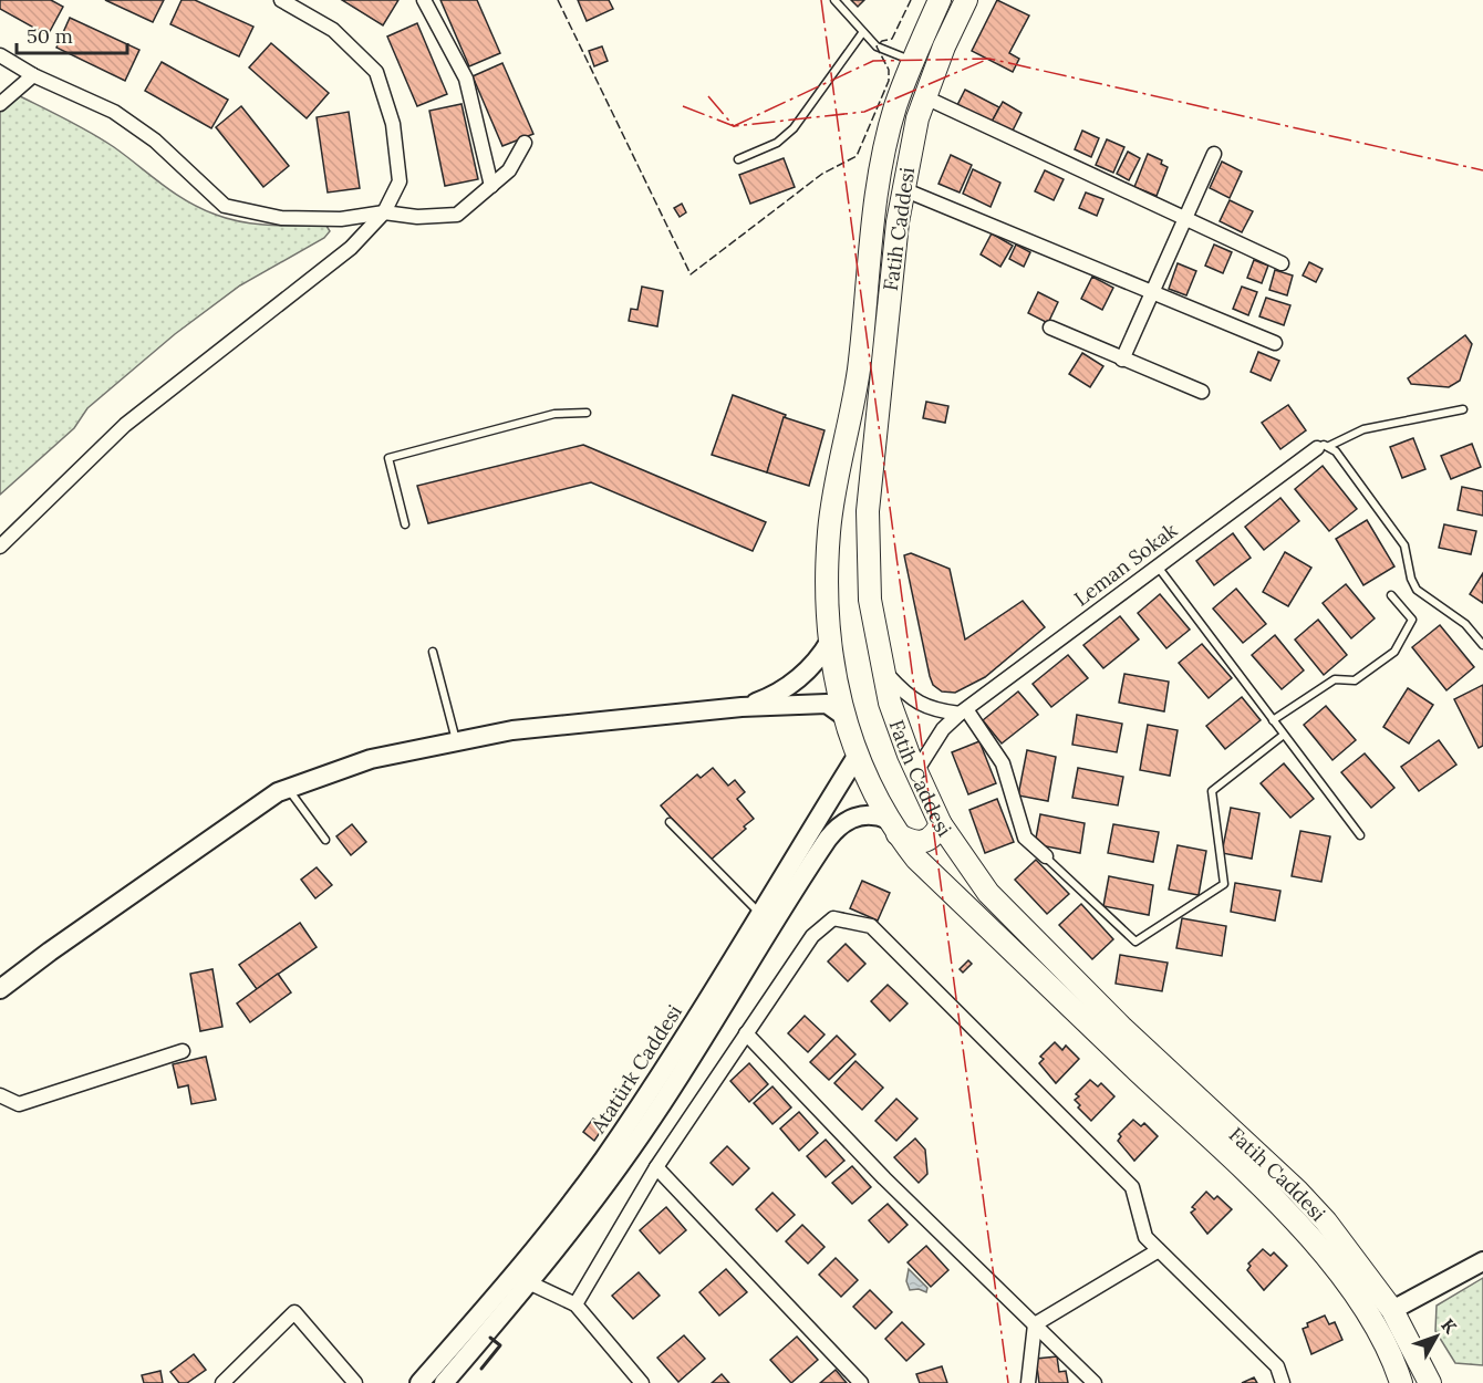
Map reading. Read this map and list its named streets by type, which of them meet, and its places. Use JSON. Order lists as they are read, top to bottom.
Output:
{
  "streets": {
    "main road": ["Fatih Caddesi", "Atatürk Caddesi"],
    "street": ["Leman Sokak"]
  },
  "crossings": [
    ["Fatih Caddesi", "Leman Sokak"],
    ["Fatih Caddesi", "Atatürk Caddesi"]
  ],
  "scale_bar": "50 m",
  "north": "top right"
}
